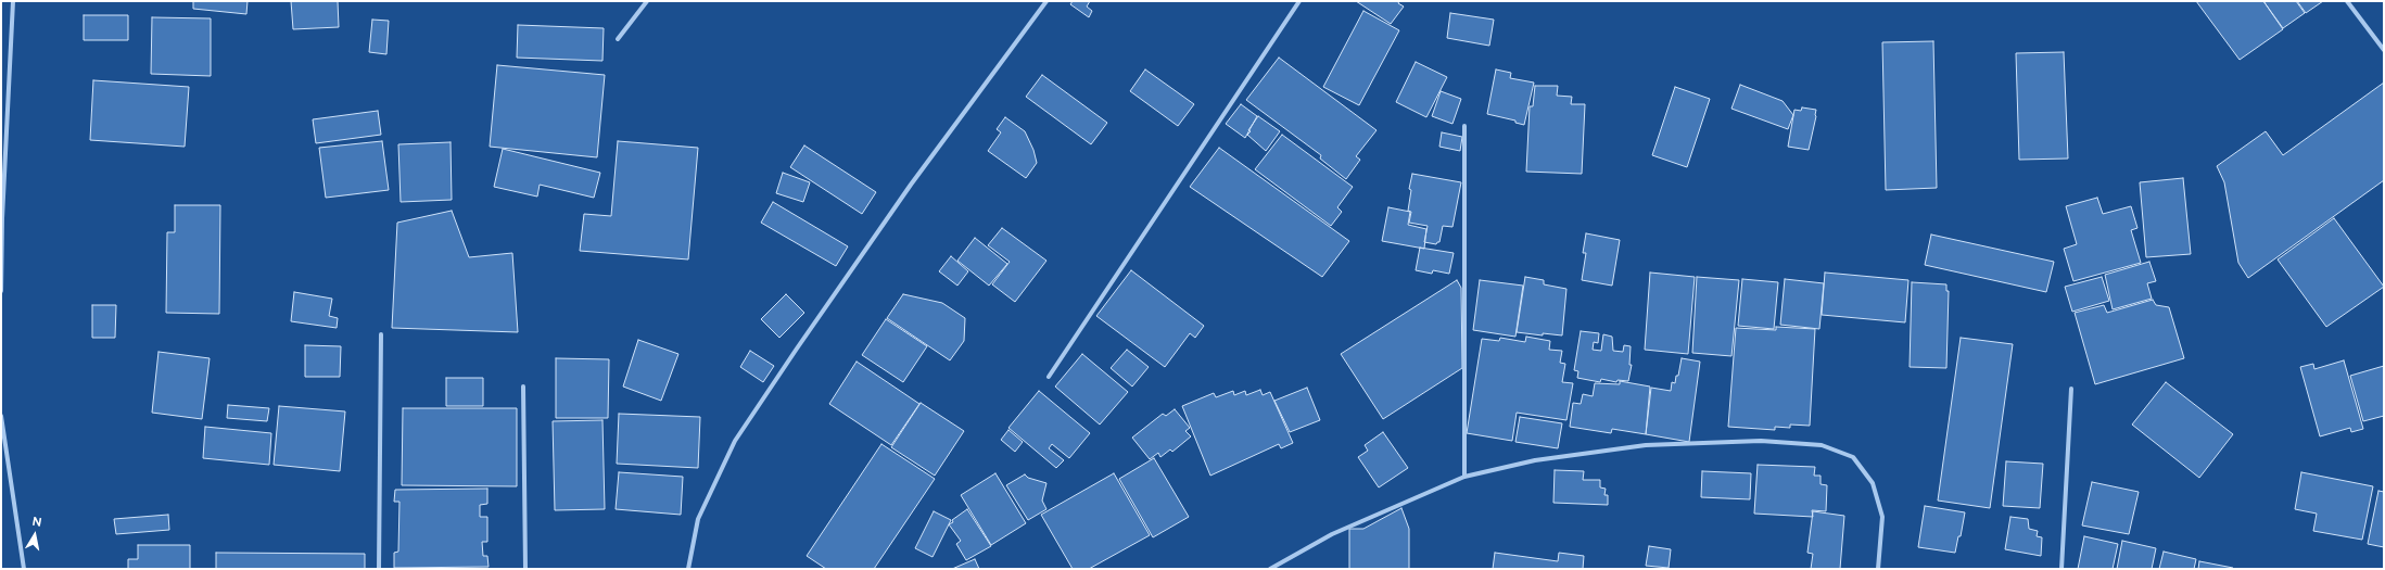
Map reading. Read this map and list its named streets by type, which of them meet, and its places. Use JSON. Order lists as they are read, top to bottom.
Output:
{
  "north": "top"
}
